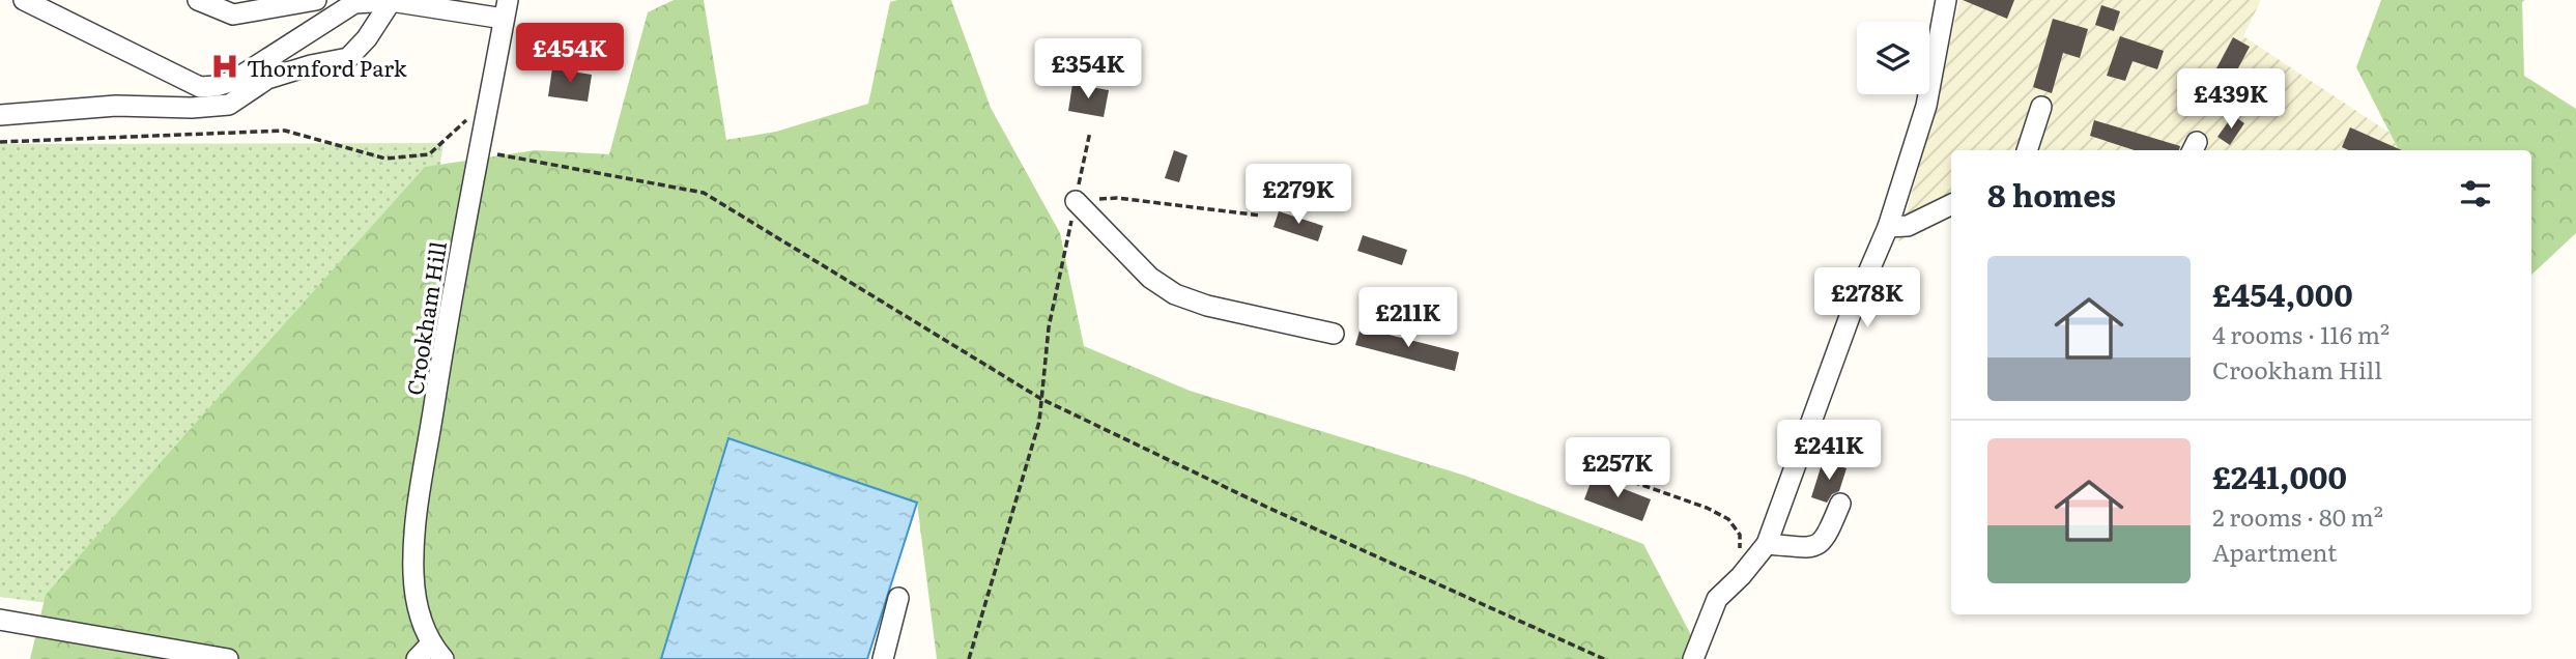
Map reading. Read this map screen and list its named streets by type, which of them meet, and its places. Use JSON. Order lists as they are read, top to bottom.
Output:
{
  "streets": {
    "street": ["Crookham Hill"]
  },
  "places": {
    "hospital": ["Thornford Park"]
  },
  "page": {
    "price": [
      "£454K",
      "£354K",
      "£439K",
      "£279K",
      "£278K",
      "£211K",
      "£241K",
      "£257K"
    ],
    "heading": "8 homes",
    "list": [
      {
        "name": "£454,000",
        "note": "4 rooms · 116 m² · Crookham Hill"
      },
      {
        "name": "£241,000",
        "note": "2 rooms · 80 m² · Apartment"
      }
    ]
  }
}
